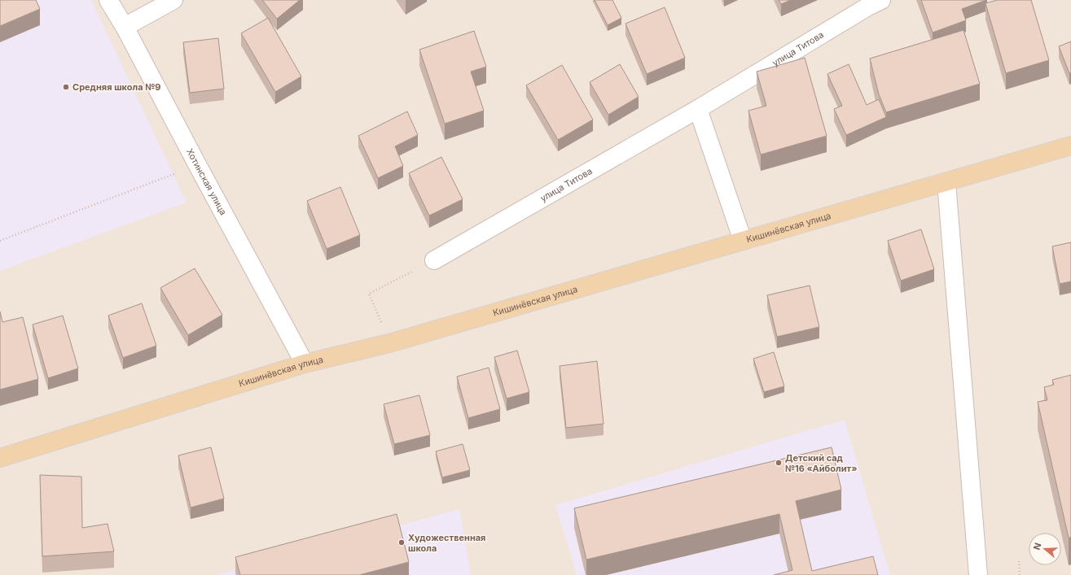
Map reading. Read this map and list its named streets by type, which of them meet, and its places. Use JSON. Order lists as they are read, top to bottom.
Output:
{
  "streets": {
    "main road": ["Кишинёвская улица"],
    "street": ["улица Титова", "Хотинская улица"]
  },
  "crossings": [
    ["Хотинская улица", "Кишинёвская улица"]
  ],
  "places": ["Средняя школа №9", "Детский сад №16 «Айболит»", "Художественная школа"],
  "north": "left"
}
